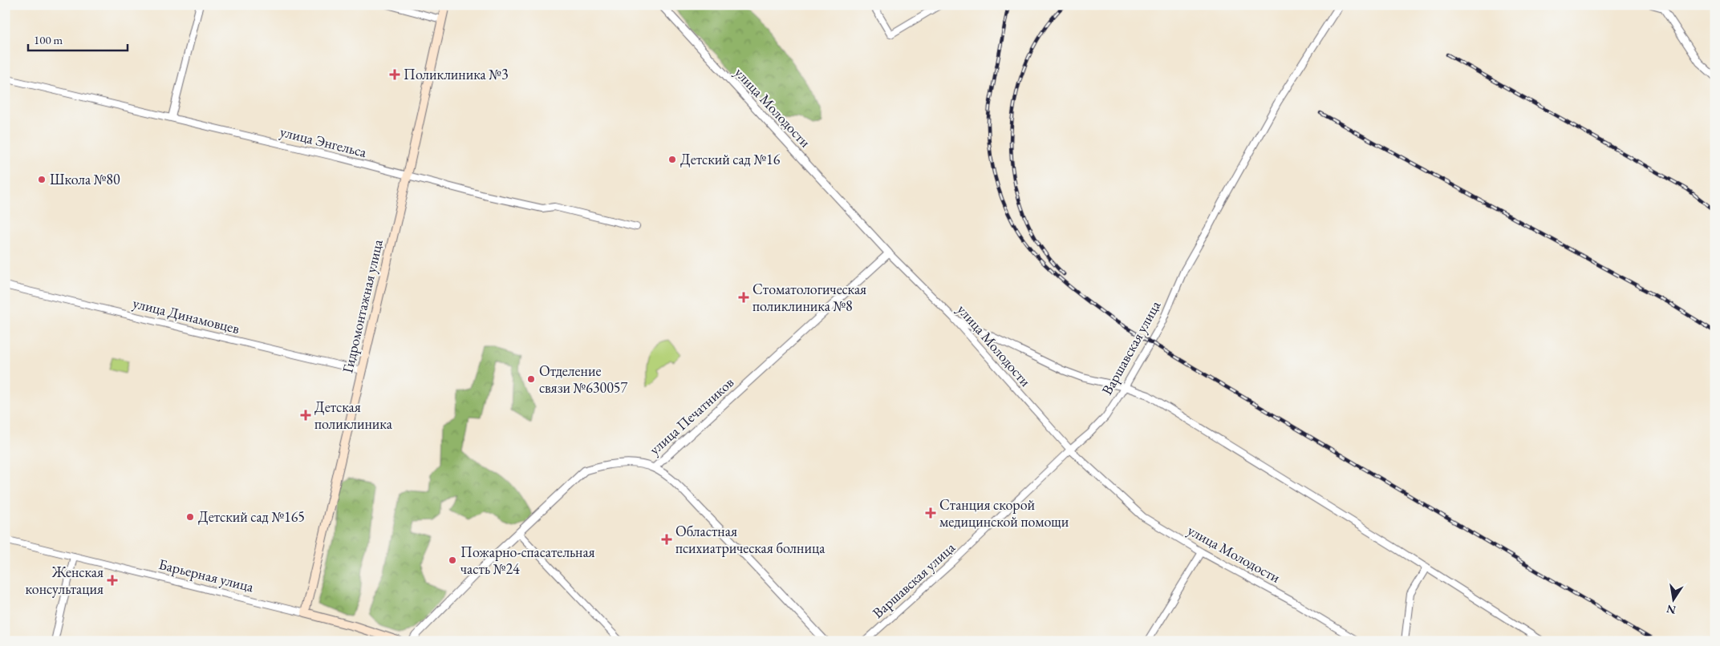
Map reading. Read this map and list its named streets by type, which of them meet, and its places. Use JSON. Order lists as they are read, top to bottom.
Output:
{
  "streets": {
    "main road": ["Гидромонтажная улица", "Барьерная улица"],
    "street": [
      "улица Молодости",
      "улица Энгельса",
      "улица Динамовцев",
      "Варшавская улица",
      "улица Печатников"
    ]
  },
  "crossings": [
    ["улица Молодости", "Варшавская улица"],
    ["улица Молодости", "улица Печатников"],
    ["улица Энгельса", "Гидромонтажная улица"],
    ["Гидромонтажная улица", "улица Динамовцев"],
    ["Гидромонтажная улица", "Барьерная улица"]
  ],
  "places": {
    "health": [
      "Поликлиника №3",
      "Стоматологическая поликлиника №8",
      "Детская поликлиника",
      "Станция скорой медицинской помощи",
      "Областная психиатрическая болница",
      "Женская консультация"
    ],
    "other": [
      "Детский сад №16",
      "Школа №80",
      "Отделение связи №630057",
      "Детский сад №165",
      "Пожарно-спасательная часть №24"
    ]
  },
  "scale_bar": "100 m",
  "north": "bottom"
}
